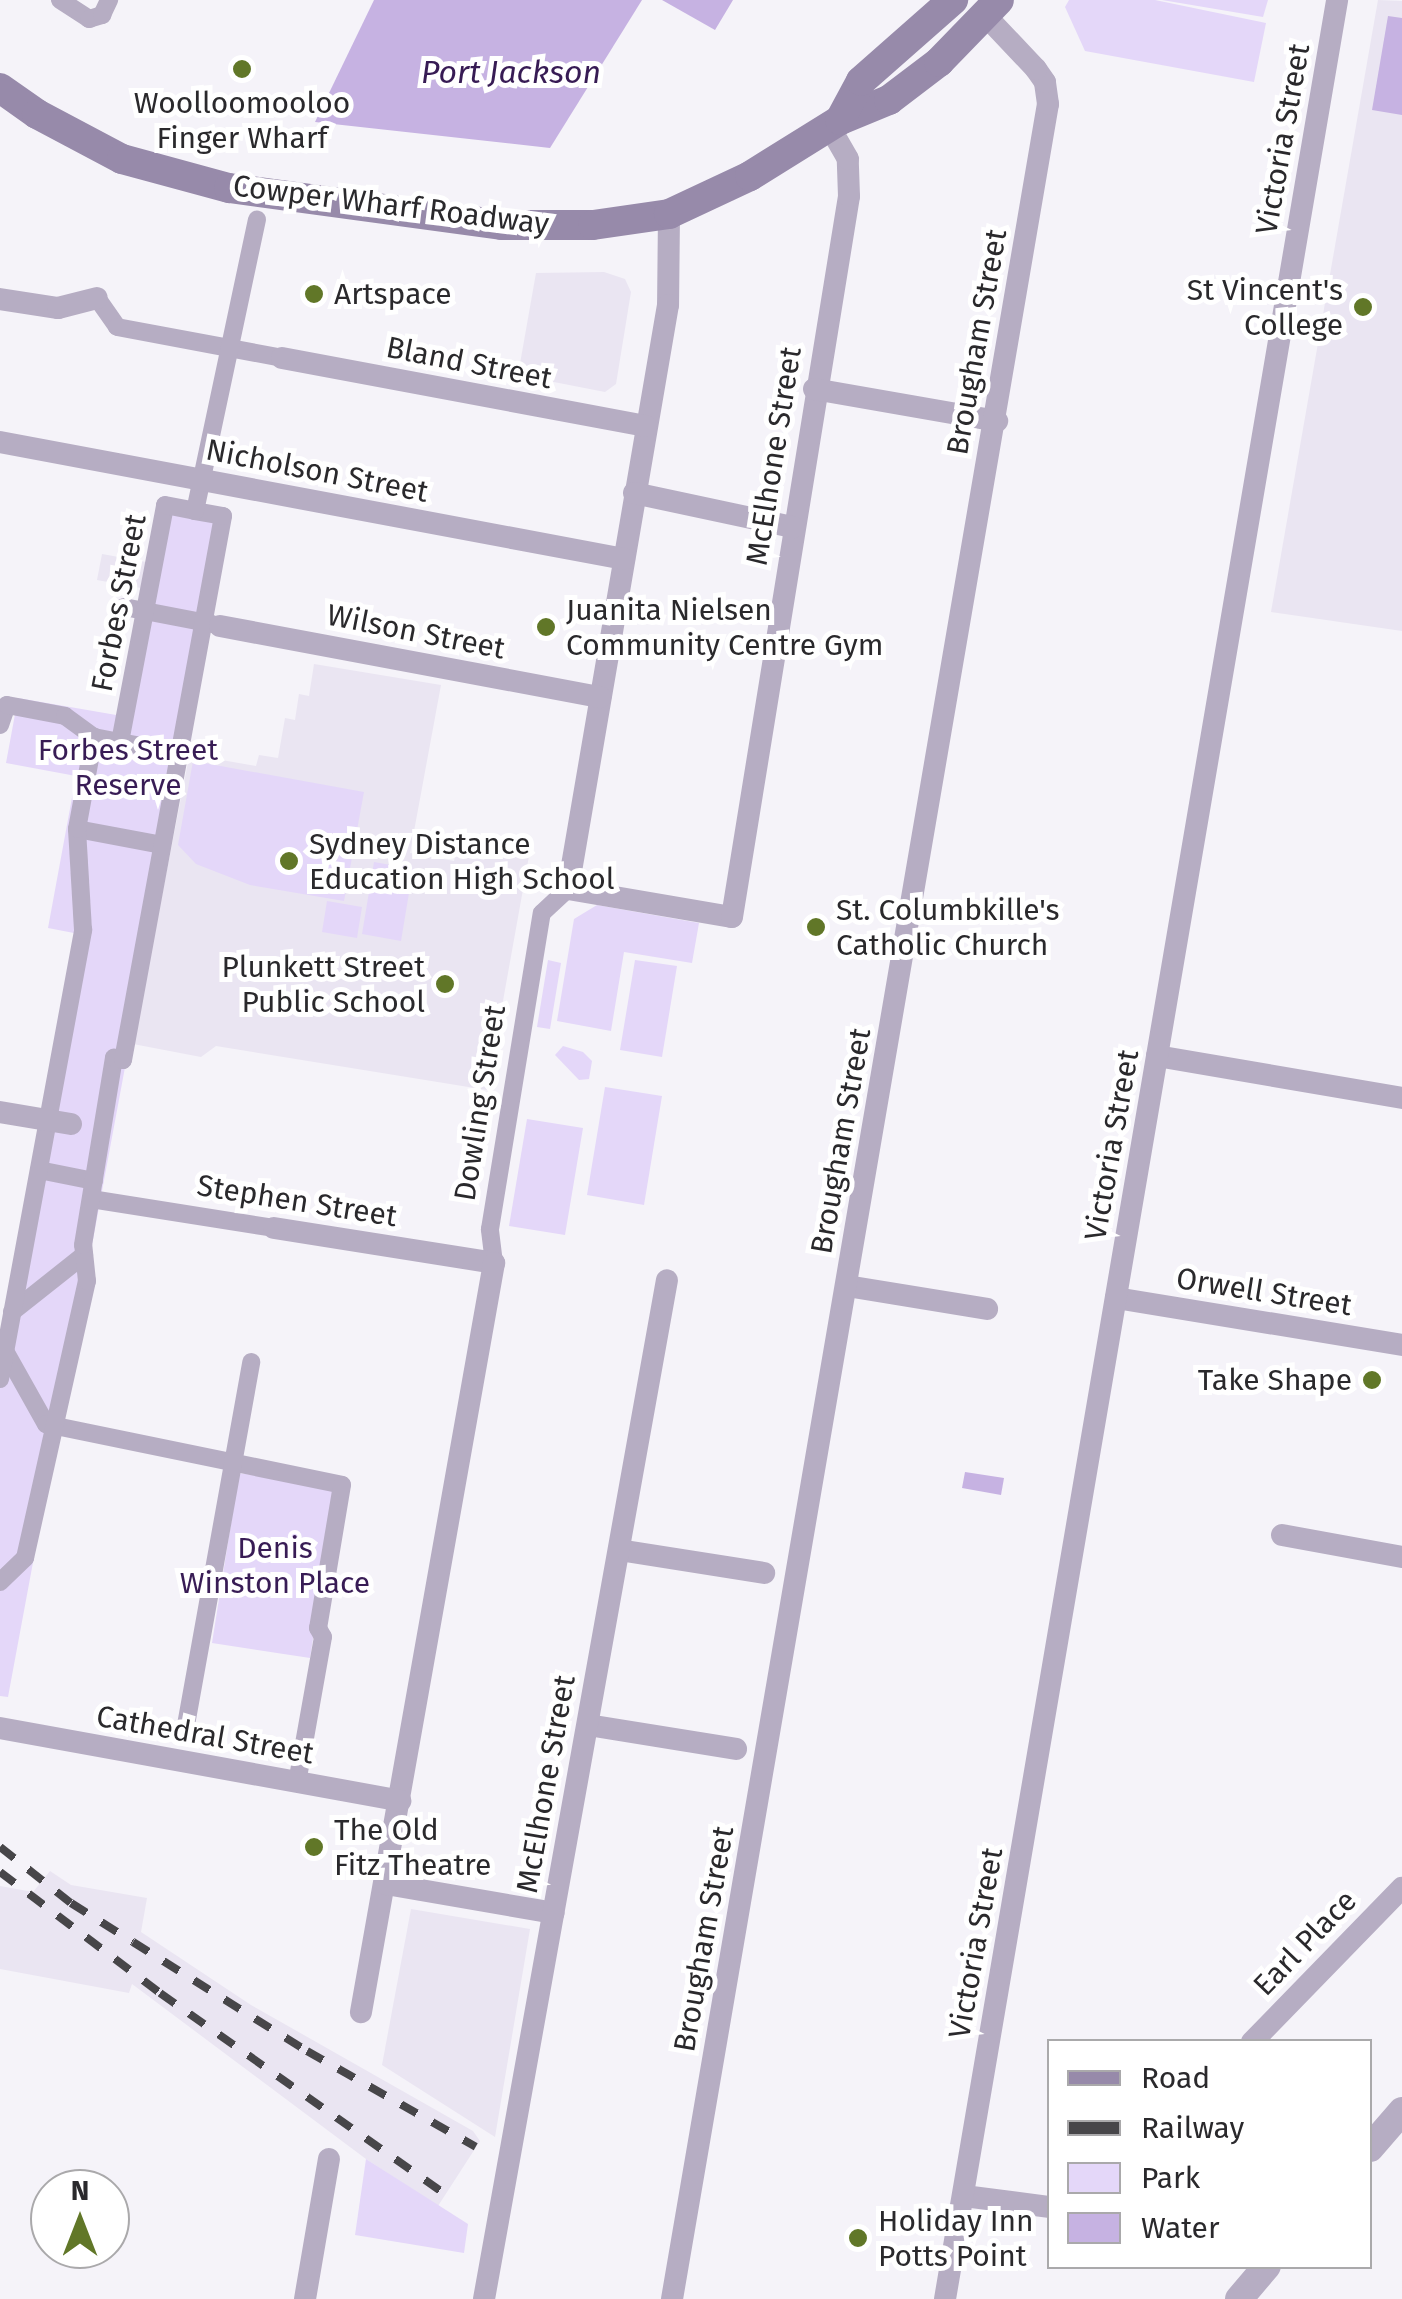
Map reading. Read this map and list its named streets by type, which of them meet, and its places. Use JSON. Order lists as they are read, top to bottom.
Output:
{
  "streets": {
    "main road": ["Cowper Wharf Roadway"],
    "street": [
      "Victoria Street",
      "Brougham Street",
      "Bland Street",
      "McElhone Street",
      "Nicholson Street",
      "Forbes Street",
      "Wilson Street",
      "Dowling Street",
      "Stephen Street",
      "Orwell Street",
      "Cathedral Street",
      "Earl Place"
    ]
  },
  "crossings": [
    ["Victoria Street", "Orwell Street"],
    ["Cowper Wharf Roadway", "Brougham Street"],
    ["Cowper Wharf Roadway", "McElhone Street"],
    ["Cowper Wharf Roadway", "Dowling Street"],
    ["Bland Street", "Dowling Street"],
    ["McElhone Street", "Dowling Street"],
    ["Nicholson Street", "Forbes Street"],
    ["Nicholson Street", "Dowling Street"],
    ["Forbes Street", "Wilson Street"],
    ["Forbes Street", "Stephen Street"],
    ["Wilson Street", "Dowling Street"],
    ["Dowling Street", "Stephen Street"],
    ["Dowling Street", "Cathedral Street"]
  ],
  "water": ["Port Jackson"],
  "parks": ["Forbes Street Reserve", "Denis Winston Place"],
  "places": [
    "Woolloomooloo Finger Wharf",
    "Artspace",
    "St Vincent's College",
    "Juanita Nielsen Community Centre Gym",
    "Sydney Distance Education High School",
    "St. Columbkille's Catholic Church",
    "Plunkett Street Public School",
    "Take Shape",
    "The Old Fitz Theatre",
    "Holiday Inn Potts Point"
  ],
  "legend": [
    "Road",
    "Railway",
    "Park",
    "Water"
  ],
  "north": "top"
}
